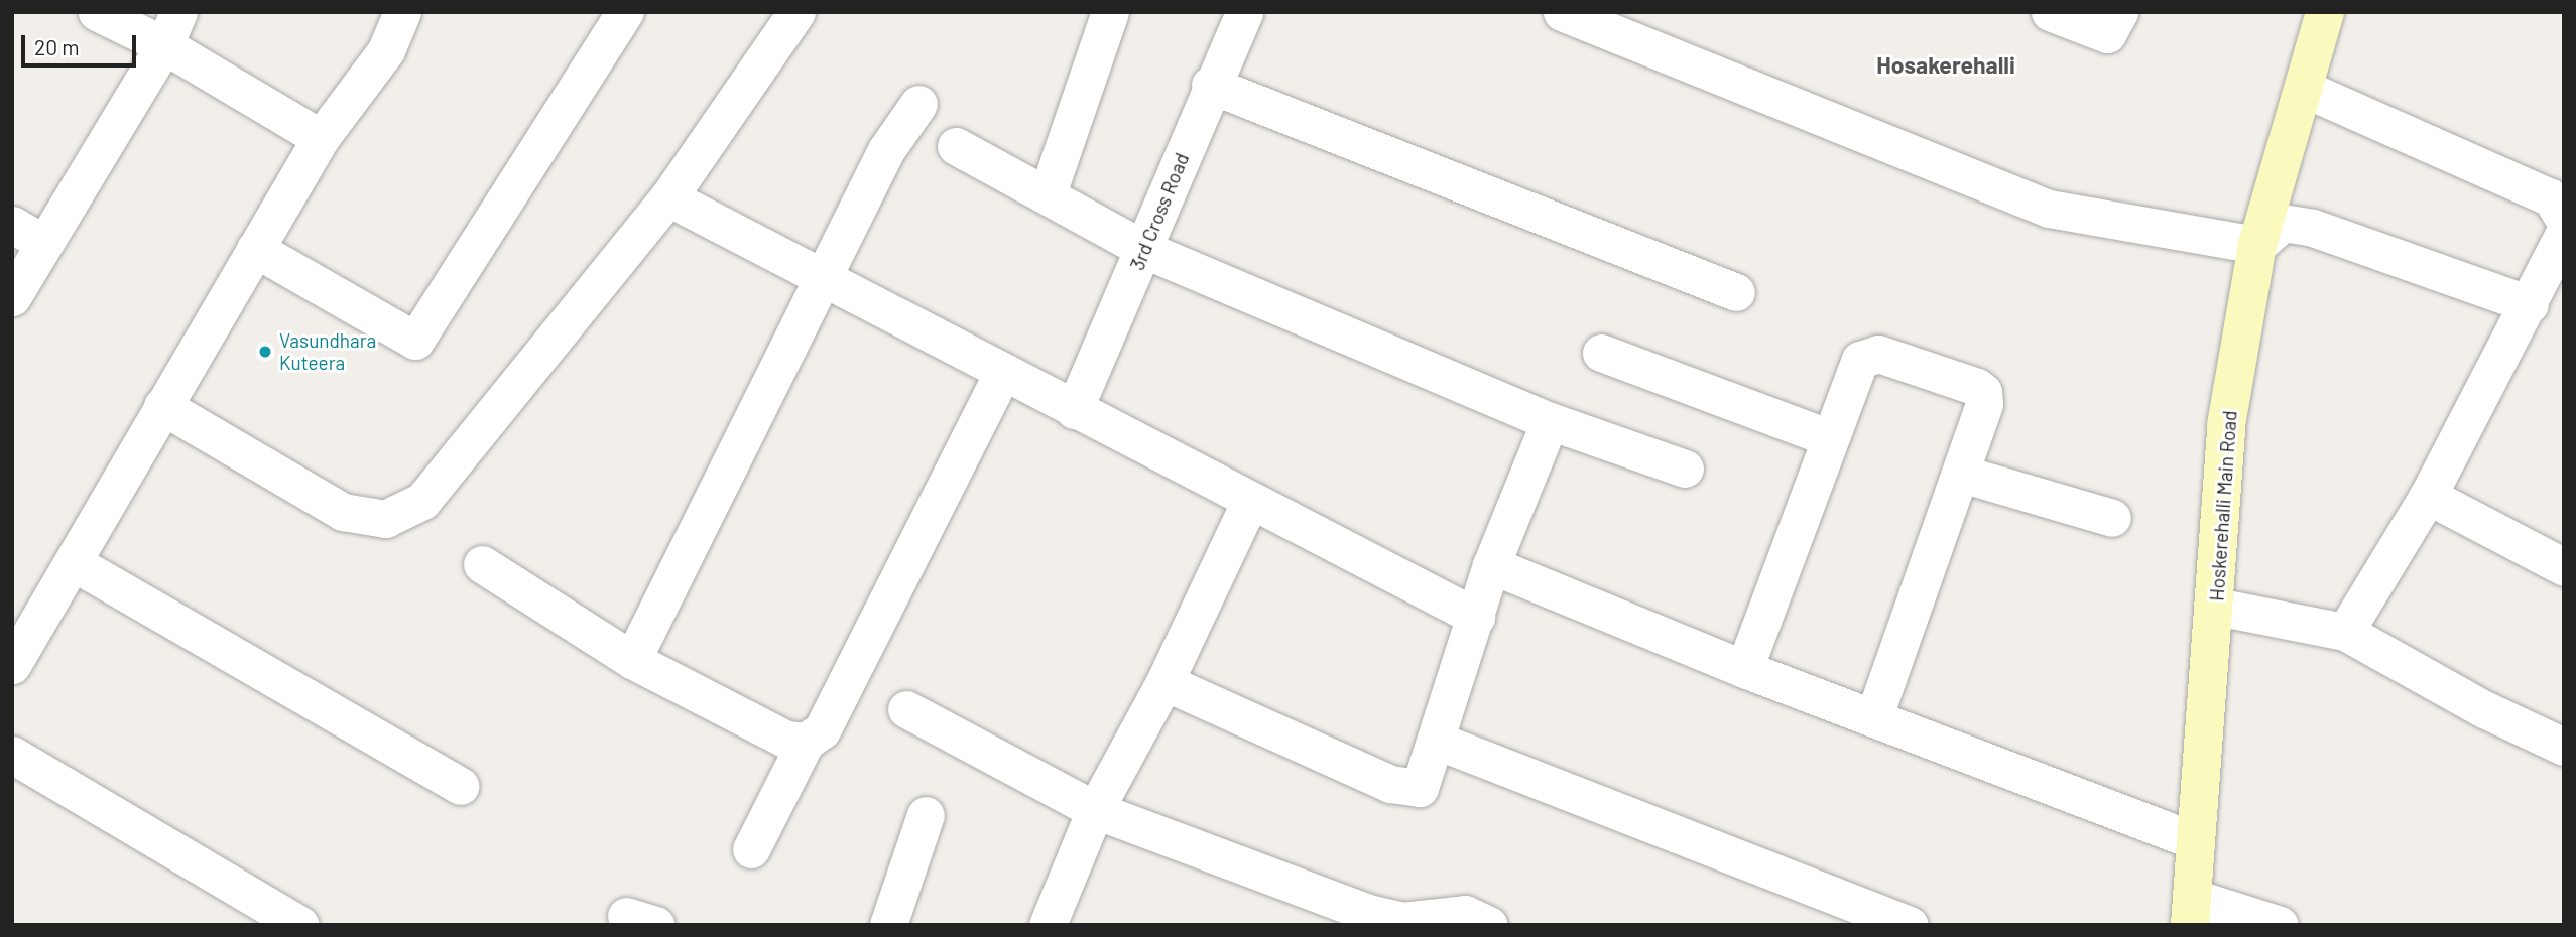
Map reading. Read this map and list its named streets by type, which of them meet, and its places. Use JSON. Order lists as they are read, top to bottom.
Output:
{
  "streets": {
    "street": ["3rd Cross Road", "Hoskerehalli Main Road"]
  },
  "districts": ["Hosakerehalli"],
  "places": ["Vasundhara Kuteera"],
  "scale_bar": "20 m"
}
